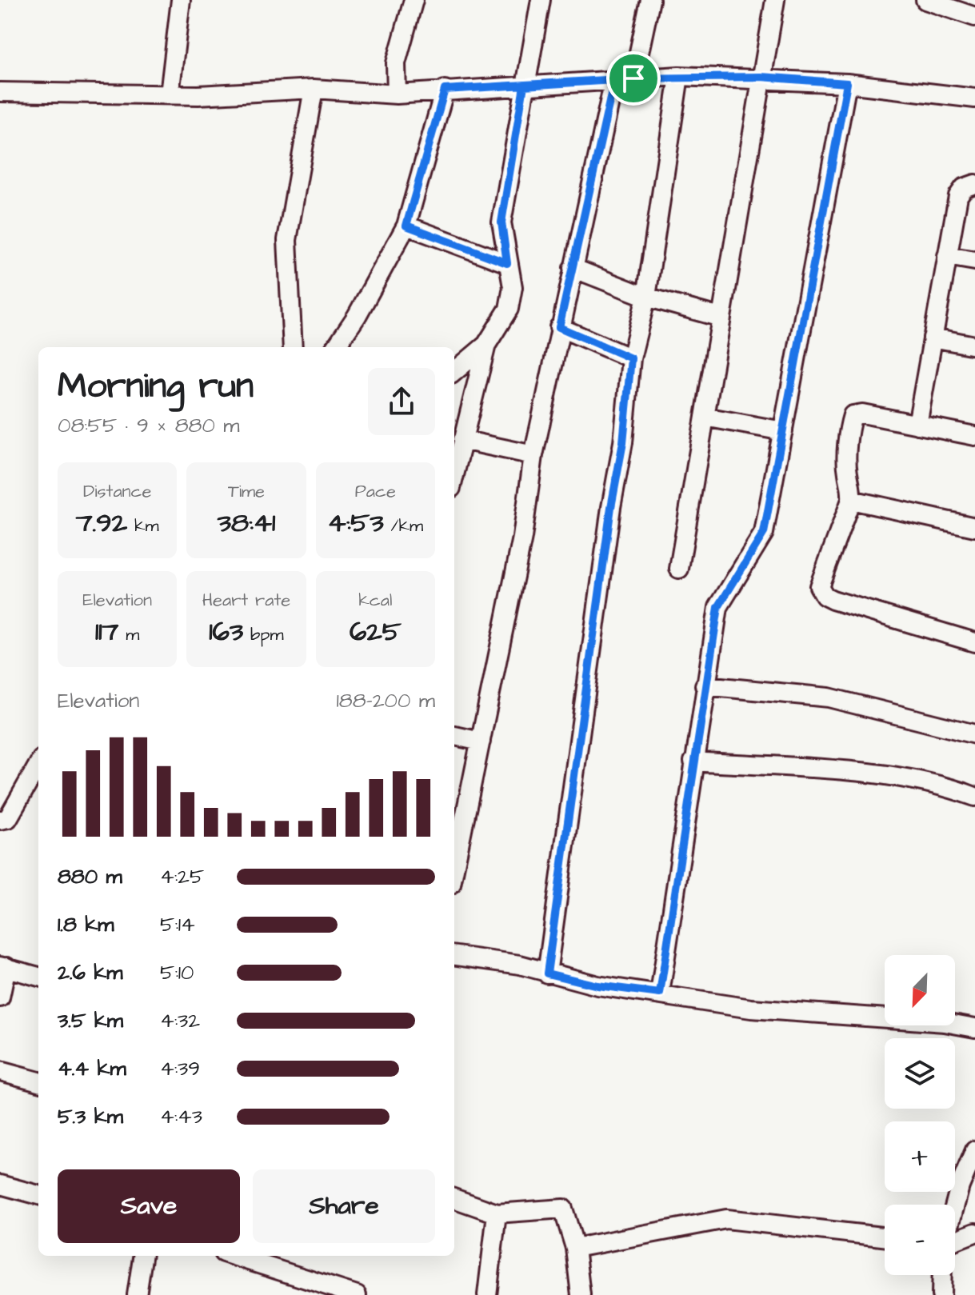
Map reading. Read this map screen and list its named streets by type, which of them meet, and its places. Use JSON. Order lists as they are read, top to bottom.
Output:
{
  "north": "bottom left",
  "page": {
    "heading": ["Morning run", "08:55 · 9 × 880 m"],
    "stats": [
      ["Distance", "7.92 km"],
      ["Time", "38:41"],
      ["Pace", "4:53 /km"],
      ["Elevation", "117 m"],
      ["Heart rate", "163 bpm"],
      ["kcal", "625"]
    ],
    "chart": ["Elevation", "188–200 m"],
    "list": [
      {
        "name": "880 m",
        "note": "4:25"
      },
      {
        "name": "1.8 km",
        "note": "5:14"
      },
      {
        "name": "2.6 km",
        "note": "5:10"
      },
      {
        "name": "3.5 km",
        "note": "4:32"
      },
      {
        "name": "4.4 km",
        "note": "4:39"
      },
      {
        "name": "5.3 km",
        "note": "4:43"
      }
    ],
    "map_buttons": ["+", "−"],
    "buttons": ["Save", "Share"]
  }
}
